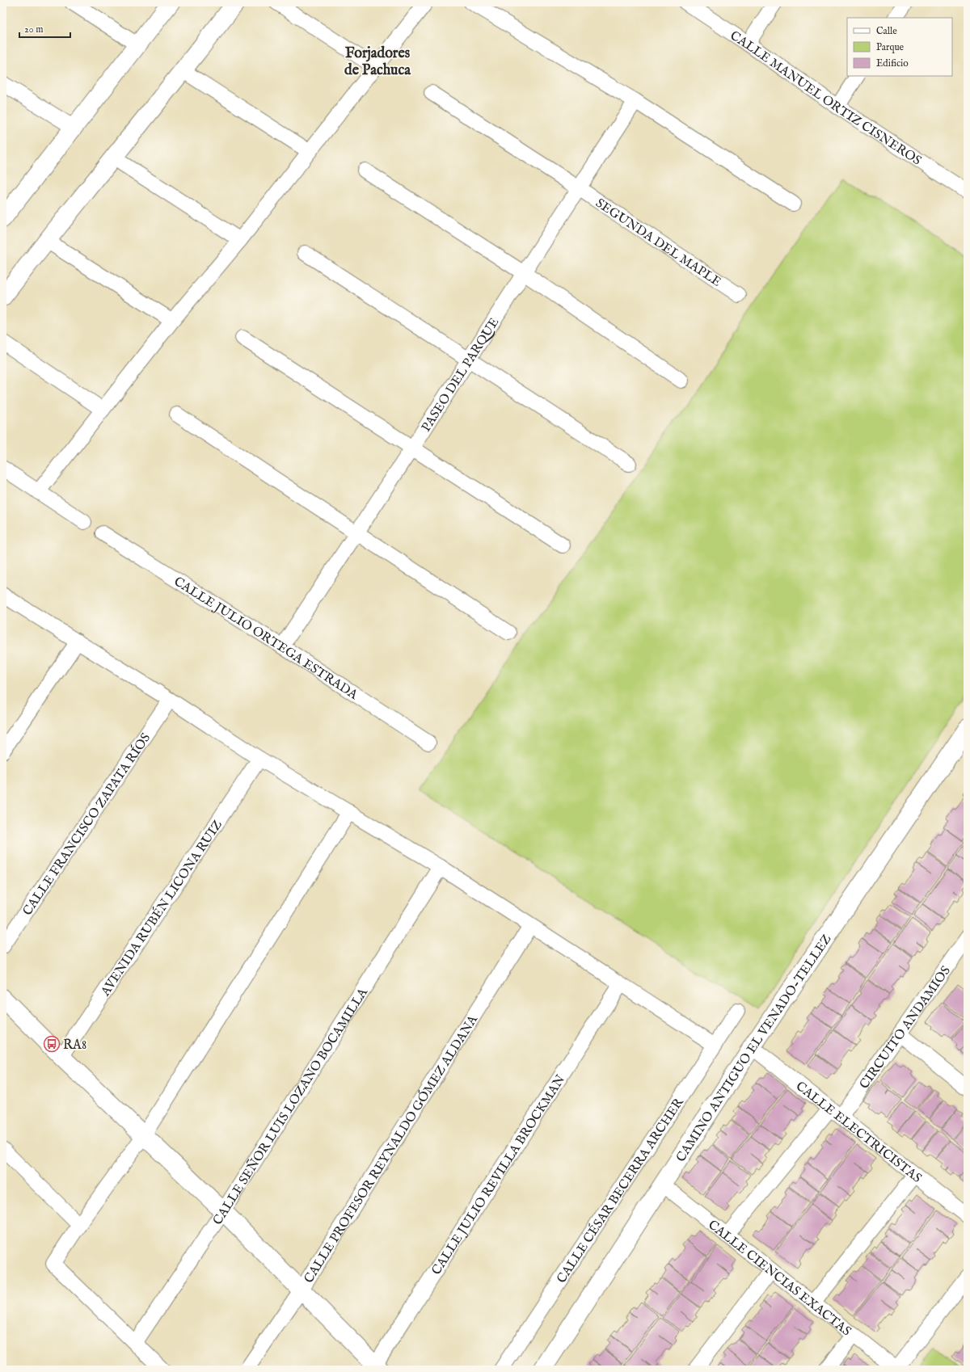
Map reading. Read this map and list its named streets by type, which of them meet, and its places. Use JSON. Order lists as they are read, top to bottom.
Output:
{
  "streets": {
    "street": [
      "CALLE MANUEL ORTIZ CISNEROS",
      "SEGUNDA DEL MAPLE",
      "PASEO DEL PARQUE",
      "CALLE JULIO ORTEGA ESTRADA",
      "CALLE FRANCISCO ZAPATA RÍOS",
      "AVENIDA RUBÉN LICONA RUIZ",
      "CIRCUITO ANDAMIOS",
      "CAMINO ANTIGUO EL VENADO-TELLEZ",
      "CALLE SEÑOR LUIS LOZANO BOCAMILLA",
      "CALLE ELECTRICISTAS",
      "CALLE PROFESOR REYNALDO GÓMEZ ALDANA",
      "CALLE JULIO REVILLA BROCKMAN",
      "CALLE CÉSAR BECERRA ARCHER",
      "CALLE CIENCIAS EXACTAS"
    ]
  },
  "crossings": [
    ["SEGUNDA DEL MAPLE", "PASEO DEL PARQUE"],
    ["PASEO DEL PARQUE", "CALLE JULIO ORTEGA ESTRADA"],
    ["CIRCUITO ANDAMIOS", "CALLE ELECTRICISTAS"],
    ["CIRCUITO ANDAMIOS", "CALLE CIENCIAS EXACTAS"],
    ["CAMINO ANTIGUO EL VENADO-TELLEZ", "CALLE ELECTRICISTAS"],
    ["CAMINO ANTIGUO EL VENADO-TELLEZ", "CALLE CIENCIAS EXACTAS"]
  ],
  "districts": ["Forjadores de Pachuca"],
  "places": {
    "bus stop": ["RA8"]
  },
  "legend": ["Calle", "Parque", "Edificio"],
  "scale_bar": "20 m"
}
